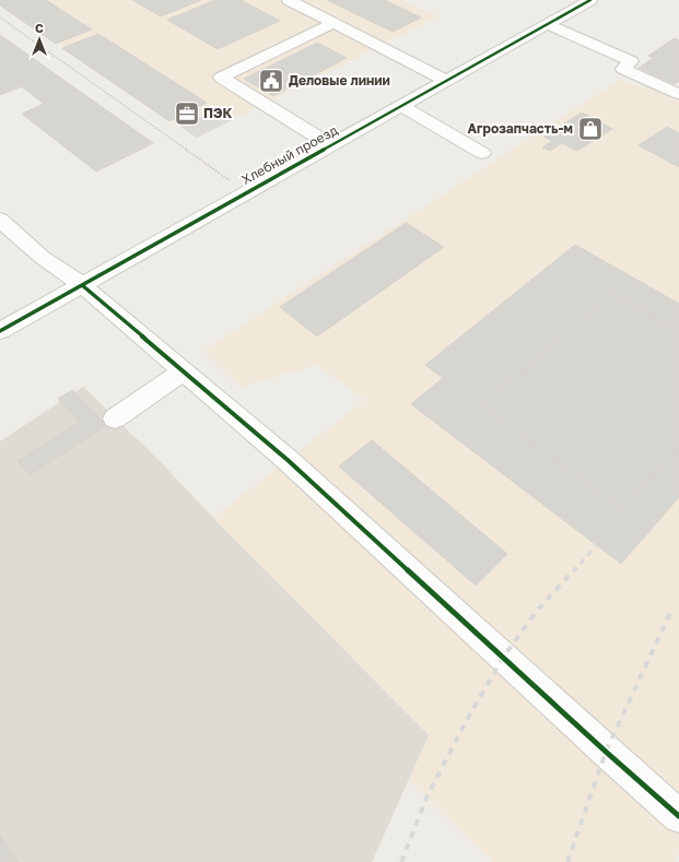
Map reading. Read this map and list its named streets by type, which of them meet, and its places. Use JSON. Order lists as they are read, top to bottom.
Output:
{
  "streets": {
    "street": ["Хлебный проезд"]
  },
  "places": {
    "public building": ["Деловые линии"],
    "office": ["ПЭК"],
    "shop": ["Агрозапчасть-м"]
  },
  "north": "top"
}
